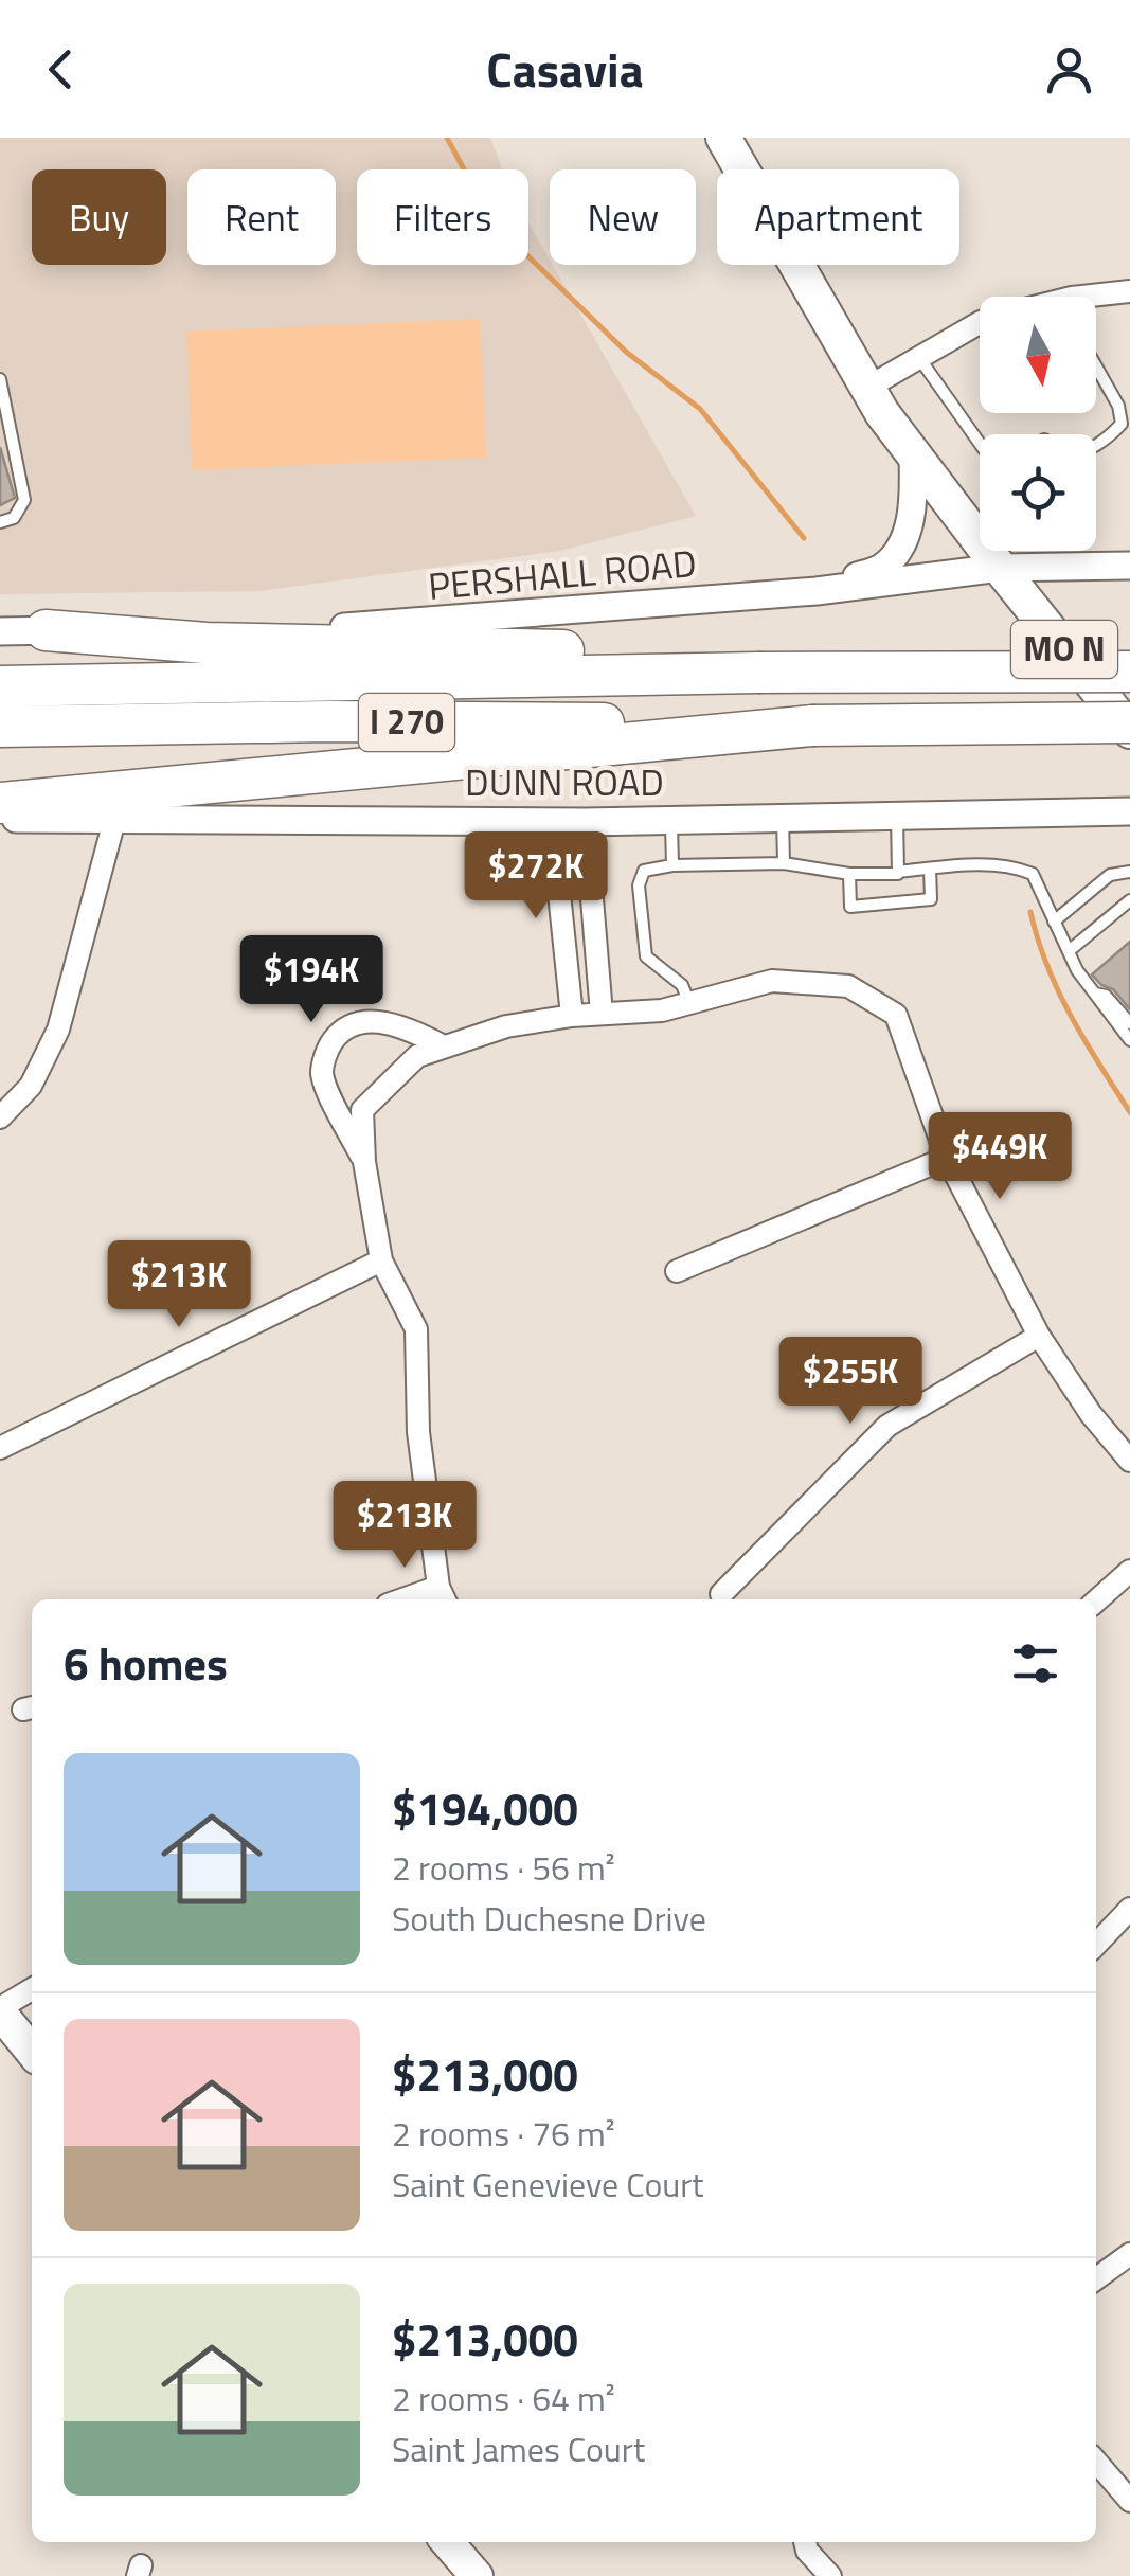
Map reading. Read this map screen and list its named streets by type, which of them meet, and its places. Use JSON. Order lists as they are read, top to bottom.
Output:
{
  "streets": {
    "highway": ["I 270"],
    "main road": ["MO N"],
    "street": ["PERSHALL ROAD", "DUNN ROAD"]
  },
  "crossings": [
    ["PERSHALL ROAD", "MO N"]
  ],
  "north": "bottom",
  "page": {
    "header": "Casavia",
    "chip": [
      "Buy",
      "Rent",
      "Filters",
      "New",
      "Apartment"
    ],
    "price": [
      "$272K",
      "$194K",
      "$449K",
      "$213K",
      "$255K",
      "$213K"
    ],
    "heading": "6 homes",
    "list": [
      {
        "name": "$194,000",
        "note": "2 rooms · 56 m² · South Duchesne Drive"
      },
      {
        "name": "$213,000",
        "note": "2 rooms · 76 m² · Saint Genevieve Court"
      },
      {
        "name": "$213,000",
        "note": "2 rooms · 64 m² · Saint James Court"
      }
    ]
  }
}
